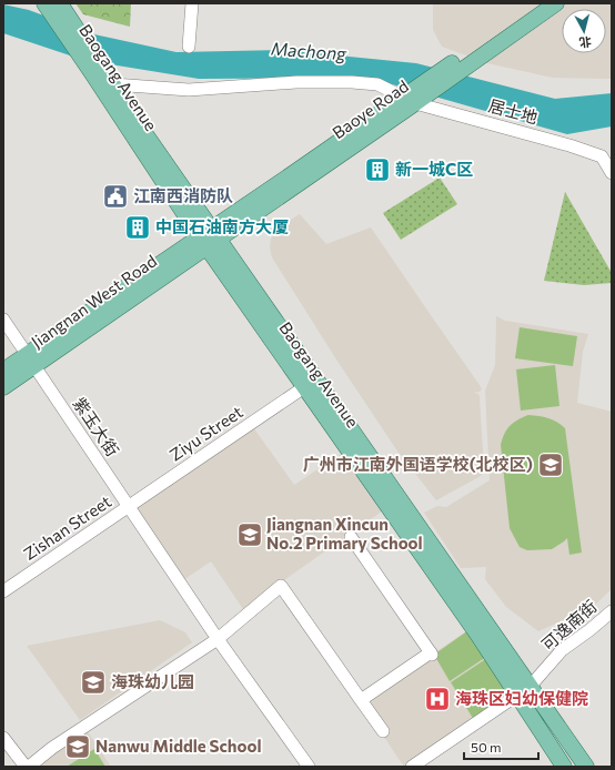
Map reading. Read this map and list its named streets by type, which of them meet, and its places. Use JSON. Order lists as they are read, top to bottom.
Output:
{
  "streets": {
    "main road": ["Baogang Avenue", "Baoye Road", "Jiangnan West Road"],
    "street": [
      "居士地",
      "紫玉大街",
      "Ziyu Street",
      "Zishan Street",
      "可逸南街"
    ]
  },
  "crossings": [
    ["Baogang Avenue", "Baoye Road"],
    ["Baogang Avenue", "居士地"],
    ["Baogang Avenue", "Jiangnan West Road"],
    ["Baogang Avenue", "Ziyu Street"],
    ["Baogang Avenue", "可逸南街"],
    ["Baoye Road", "居士地"],
    ["Baoye Road", "Jiangnan West Road"],
    ["Jiangnan West Road", "紫玉大街"],
    ["紫玉大街", "Ziyu Street"],
    ["紫玉大街", "Zishan Street"],
    ["Ziyu Street", "Zishan Street"]
  ],
  "water": ["Machong"],
  "places": {
    "building": ["新一城C区", "中国石油南方大厦"],
    "public building": ["江南西消防队"],
    "school or university": [
      "广州市江南外国语学校(北校区)",
      "Jiangnan Xincun No.2 Primary School",
      "海珠幼儿园",
      "Nanwu Middle School"
    ],
    "hospital": ["海珠区妇幼保健院"]
  },
  "scale_bar": "50 m",
  "north": "bottom"
}
